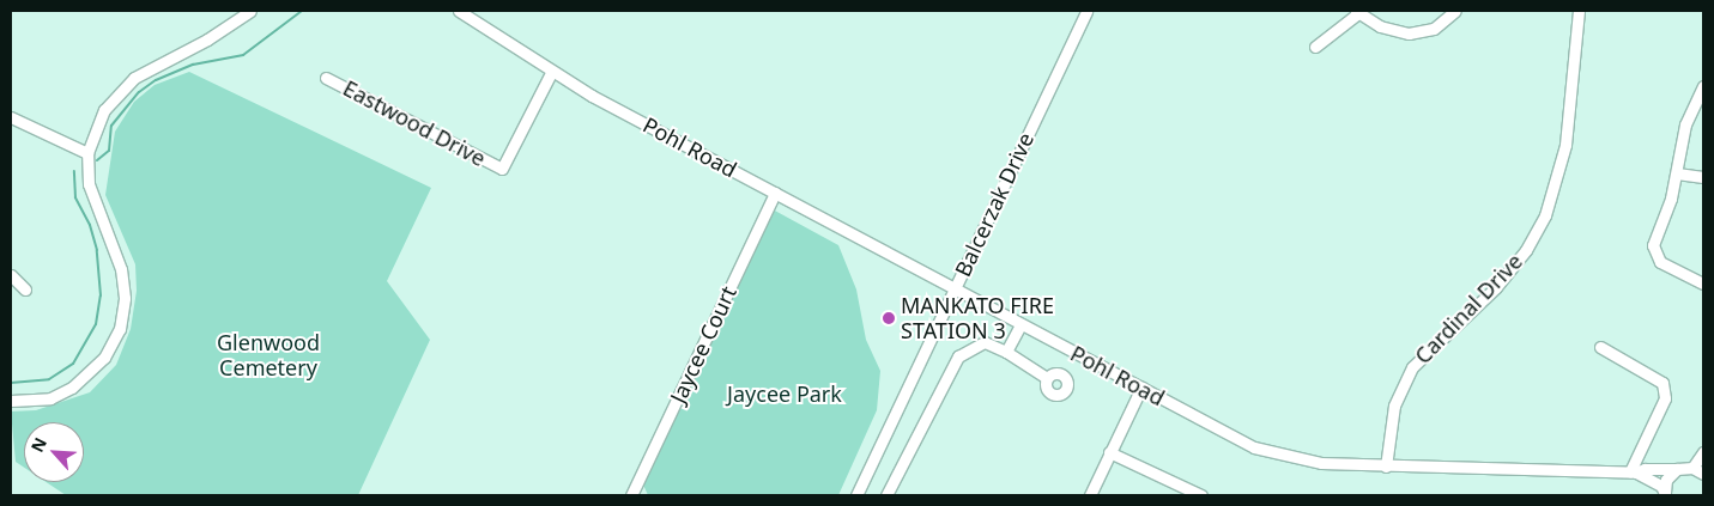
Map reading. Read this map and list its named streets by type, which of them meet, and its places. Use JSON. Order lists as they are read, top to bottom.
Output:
{
  "streets": {
    "street": [
      "Eastwood Drive",
      "Pohl Road",
      "Balcerzak Drive",
      "Cardinal Drive",
      "Jaycee Court"
    ]
  },
  "crossings": [
    ["Eastwood Drive", "Pohl Road"],
    ["Pohl Road", "Balcerzak Drive"],
    ["Pohl Road", "Cardinal Drive"],
    ["Pohl Road", "Jaycee Court"]
  ],
  "parks": ["Glenwood Cemetery", "Jaycee Park"],
  "places": ["MANKATO FIRE STATION 3"],
  "north": "top left"
}
